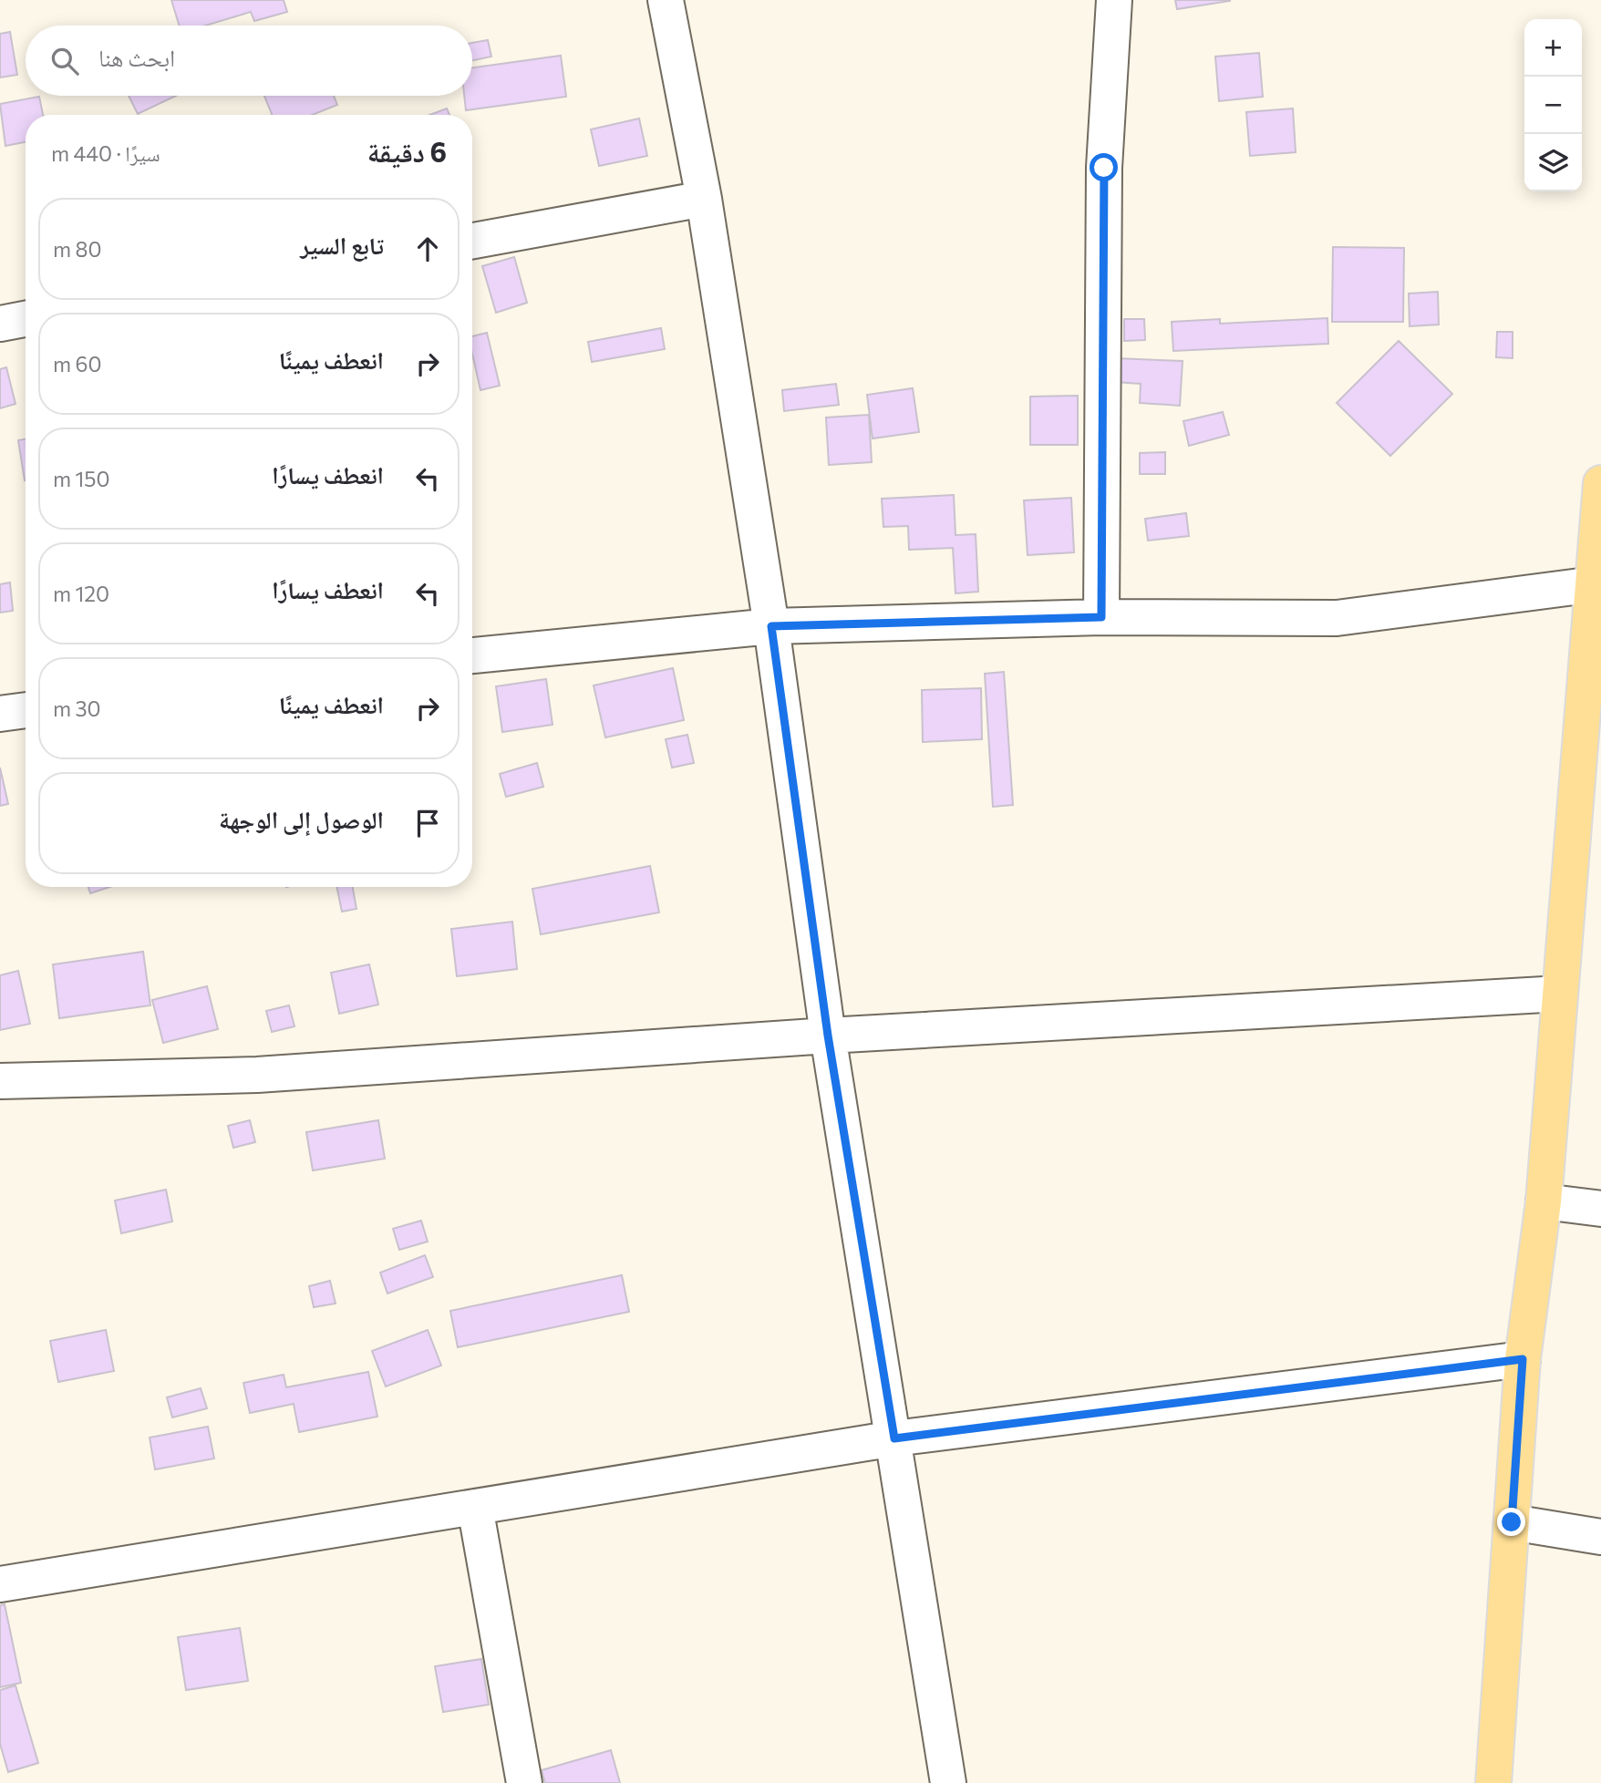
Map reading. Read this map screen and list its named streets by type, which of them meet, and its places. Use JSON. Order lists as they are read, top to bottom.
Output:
{
  "page": {
    "map_buttons": ["+", "−"],
    "search": "ابحث هنا",
    "heading": ["6 دقيقة", "سيرًا · 440 m"],
    "list": [
      ["تابع السير", "80 m"],
      ["انعطف يمينًا", "60 m"],
      ["انعطف يسارًا", "150 m"],
      ["انعطف يسارًا", "120 m"],
      ["انعطف يمينًا", "30 m"],
      "الوصول إلى الوجهة"
    ]
  }
}
